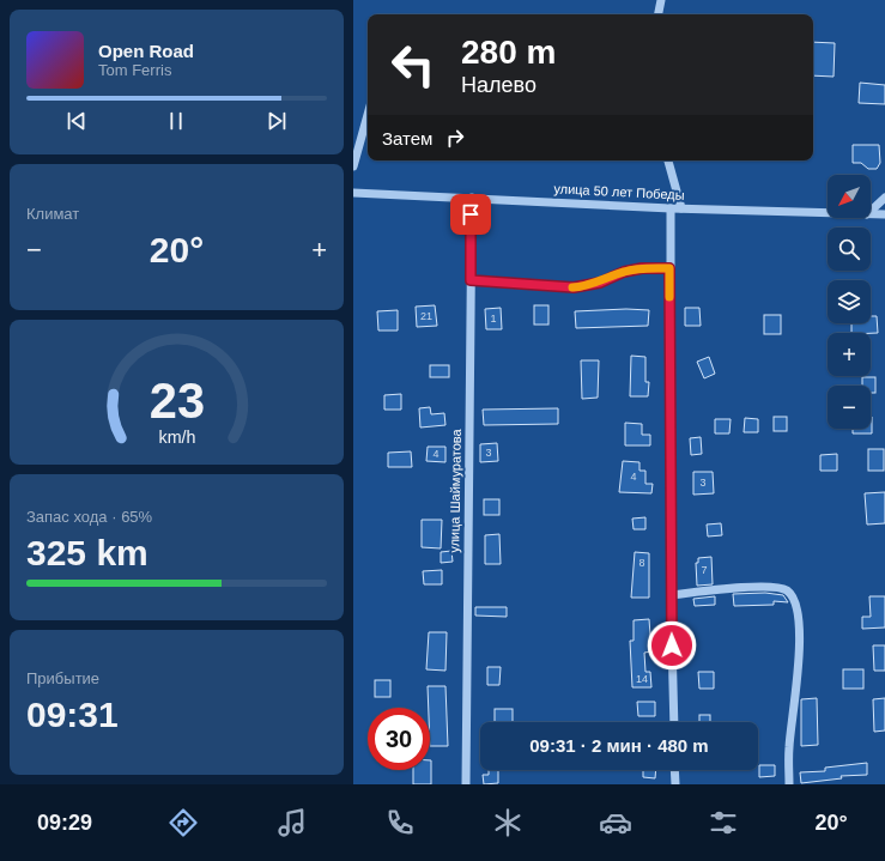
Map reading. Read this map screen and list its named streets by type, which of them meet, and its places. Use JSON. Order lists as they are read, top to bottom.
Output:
{
  "streets": {
    "street": ["улица 50 лет Победы", "улица Шаймуратова"]
  },
  "crossings": [
    ["улица 50 лет Победы", "улица Шаймуратова"]
  ],
  "house_numbers": [
    "21",
    "1",
    "3",
    "4",
    "4",
    "3",
    "8",
    "7",
    "14"
  ],
  "north": "bottom left",
  "page": {
    "turn": ["280 m", "Налево"],
    "song": ["Open Road", "Tom Ferris"],
    "then": "Затем",
    "tile": [
      "Климат",
      ["Запас хода · 65%", "325 km"],
      ["Прибытие", "09:31"]
    ],
    "map_buttons": ["+", "−"],
    "heat": ["−", "20°", "+"],
    "limit": "30",
    "trip": "09:31 · 2 мин · 480 m",
    "tabs": ["09:29", "20°"],
    "gauge": ["23", "km/h"]
  }
}
